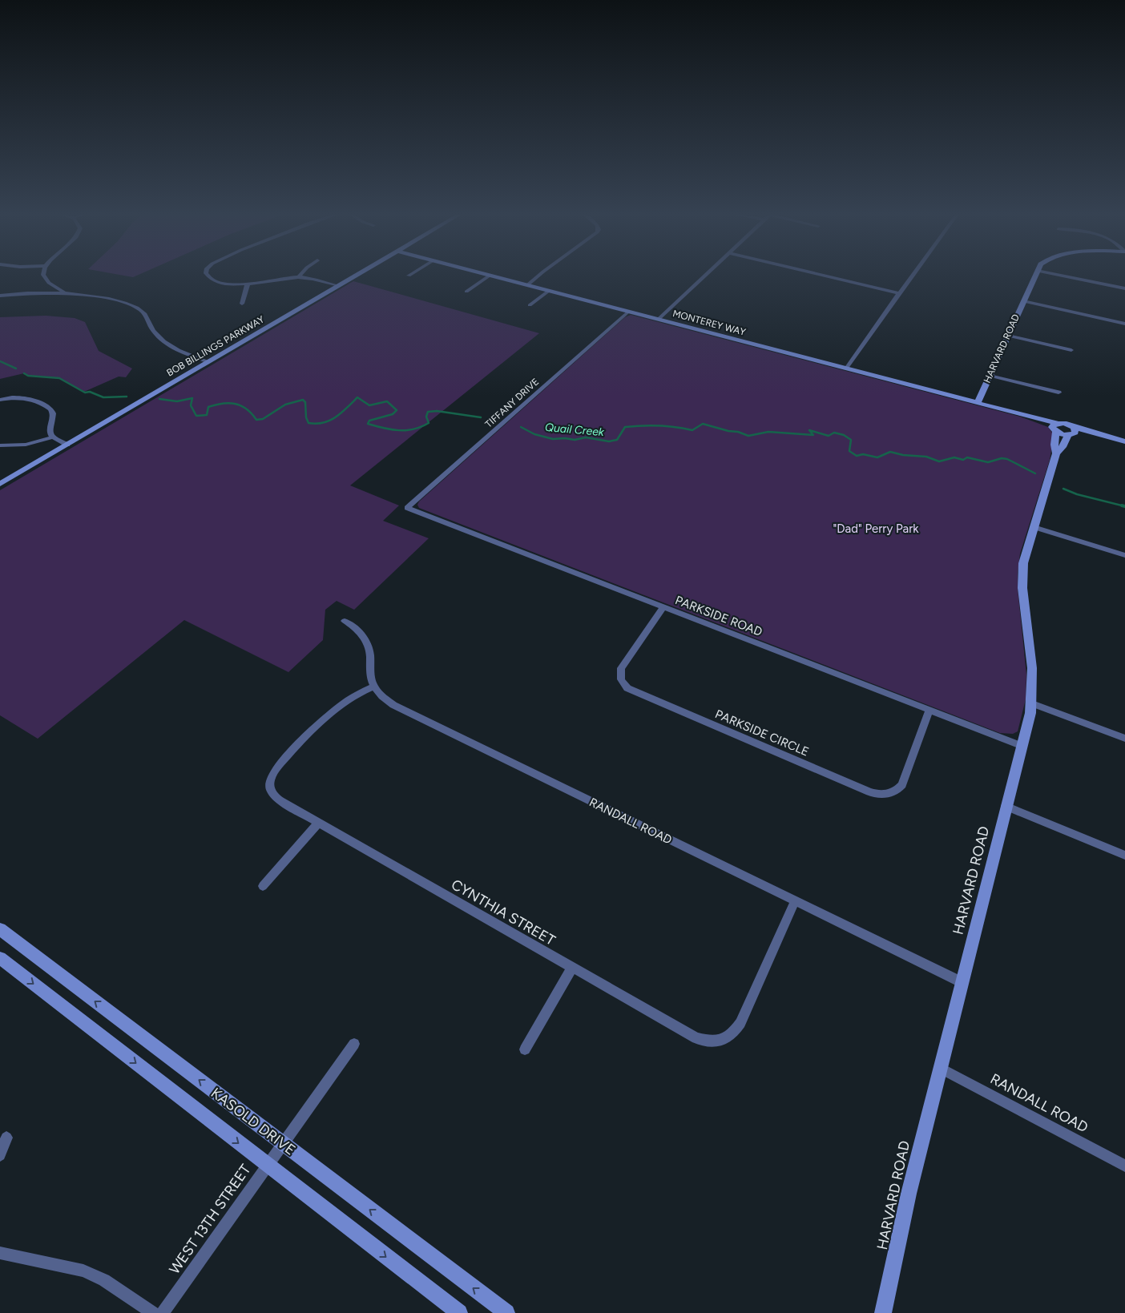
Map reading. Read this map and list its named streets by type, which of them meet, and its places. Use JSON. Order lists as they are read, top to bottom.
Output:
{
  "streets": {
    "street": [
      "MONTEREY WAY",
      "BOB BILLINGS PARKWAY",
      "HARVARD ROAD",
      "TIFFANY DRIVE",
      "PARKSIDE ROAD",
      "PARKSIDE CIRCLE",
      "RANDALL ROAD",
      "CYNTHIA STREET",
      "KASOLD DRIVE",
      "WEST 13TH STREET"
    ]
  },
  "crossings": [
    ["MONTEREY WAY", "HARVARD ROAD"],
    ["MONTEREY WAY", "TIFFANY DRIVE"],
    ["HARVARD ROAD", "PARKSIDE ROAD"],
    ["HARVARD ROAD", "RANDALL ROAD"],
    ["TIFFANY DRIVE", "PARKSIDE ROAD"],
    ["PARKSIDE ROAD", "PARKSIDE CIRCLE"],
    ["RANDALL ROAD", "CYNTHIA STREET"],
    ["KASOLD DRIVE", "WEST 13TH STREET"]
  ],
  "water": ["Quail Creek"],
  "parks": ["\"Dad\" Perry Park"]
}
